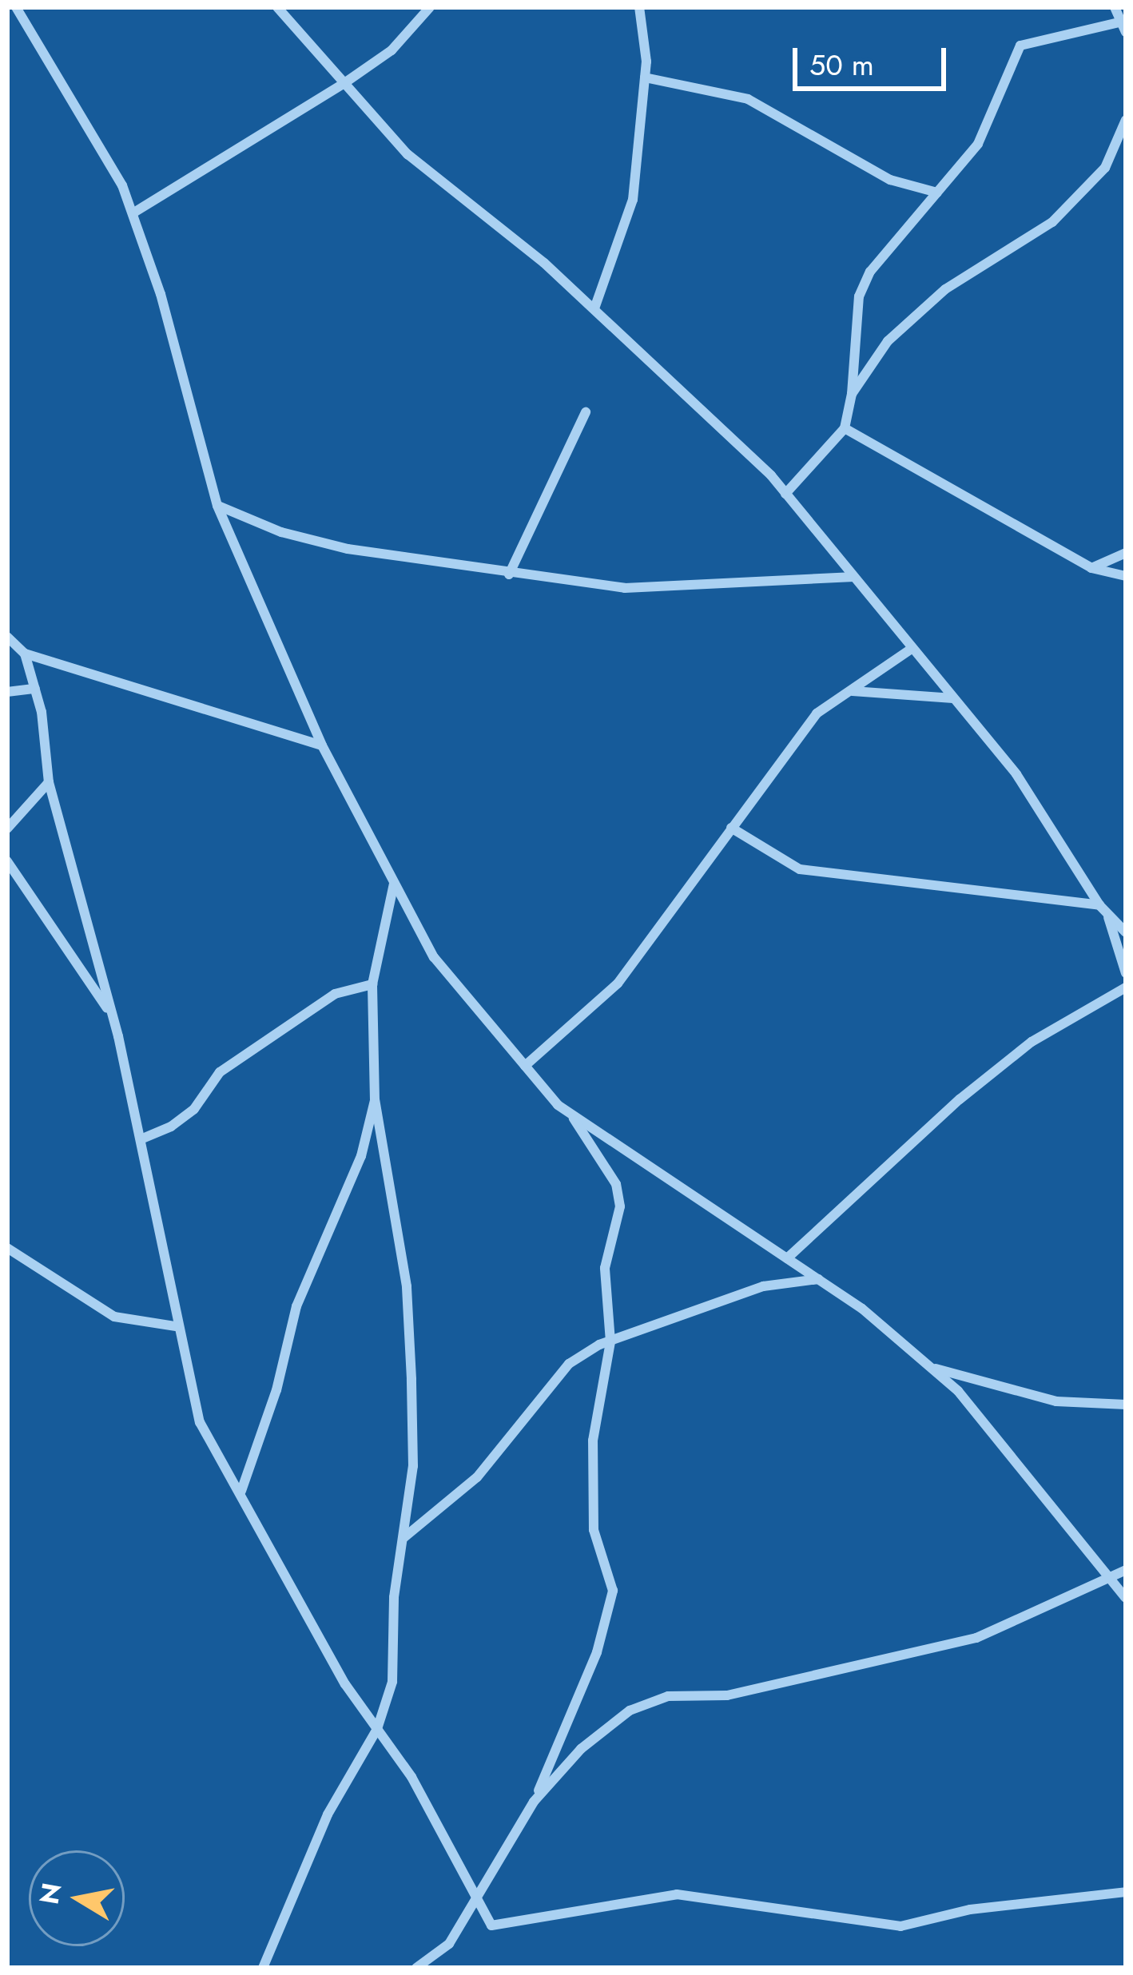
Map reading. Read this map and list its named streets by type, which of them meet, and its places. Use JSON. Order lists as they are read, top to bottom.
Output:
{
  "scale_bar": "50 m",
  "north": "left"
}
